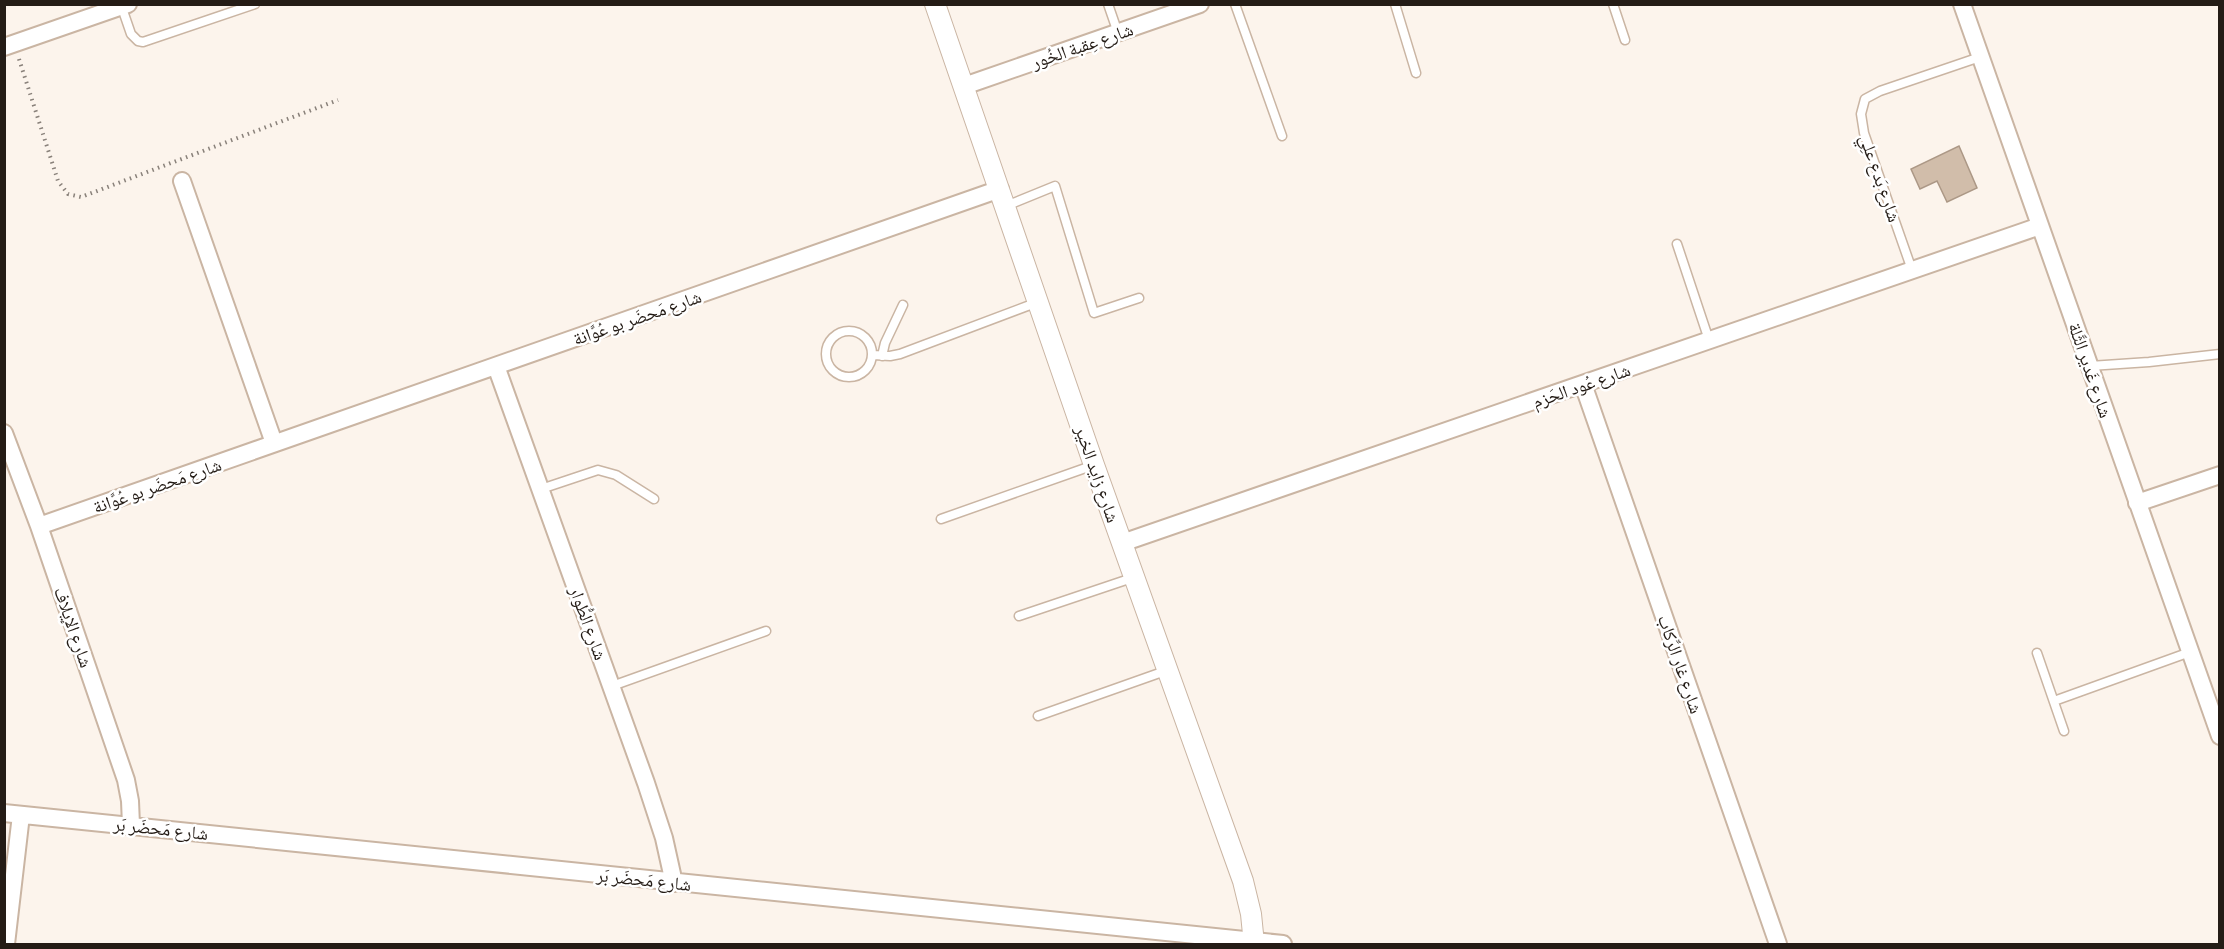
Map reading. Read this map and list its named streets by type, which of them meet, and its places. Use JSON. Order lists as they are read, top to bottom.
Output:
{
  "streets": {
    "street": [
      "شارع عِقبة الخُور",
      "شارع مَحضَر بو عُوَّانة",
      "شارع غَدير الثَّلة",
      "شارع عُود الحَزم",
      "شارع زايد الخير",
      "شارع الطُّوار",
      "شارع الإيلاف",
      "شارع غار الرِّكاب",
      "شارع مَحضَر بَر"
    ],
    "lane": ["شارع بَدع علِي"]
  },
  "crossings": [
    ["شارع عِقبة الخُور", "شارع زايد الخير"],
    ["شارع بَدع علِي", "شارع غَدير الثَّلة"],
    ["شارع بَدع علِي", "شارع عُود الحَزم"],
    ["شارع مَحضَر بو عُوَّانة", "شارع زايد الخير"],
    ["شارع مَحضَر بو عُوَّانة", "شارع الطُّوار"],
    ["شارع مَحضَر بو عُوَّانة", "شارع الإيلاف"],
    ["شارع غَدير الثَّلة", "شارع عُود الحَزم"],
    ["شارع عُود الحَزم", "شارع زايد الخير"],
    ["شارع عُود الحَزم", "شارع غار الرِّكاب"],
    ["شارع زايد الخير", "شارع مَحضَر بَر"],
    ["شارع الطُّوار", "شارع مَحضَر بَر"],
    ["شارع الإيلاف", "شارع مَحضَر بَر"]
  ]
}
